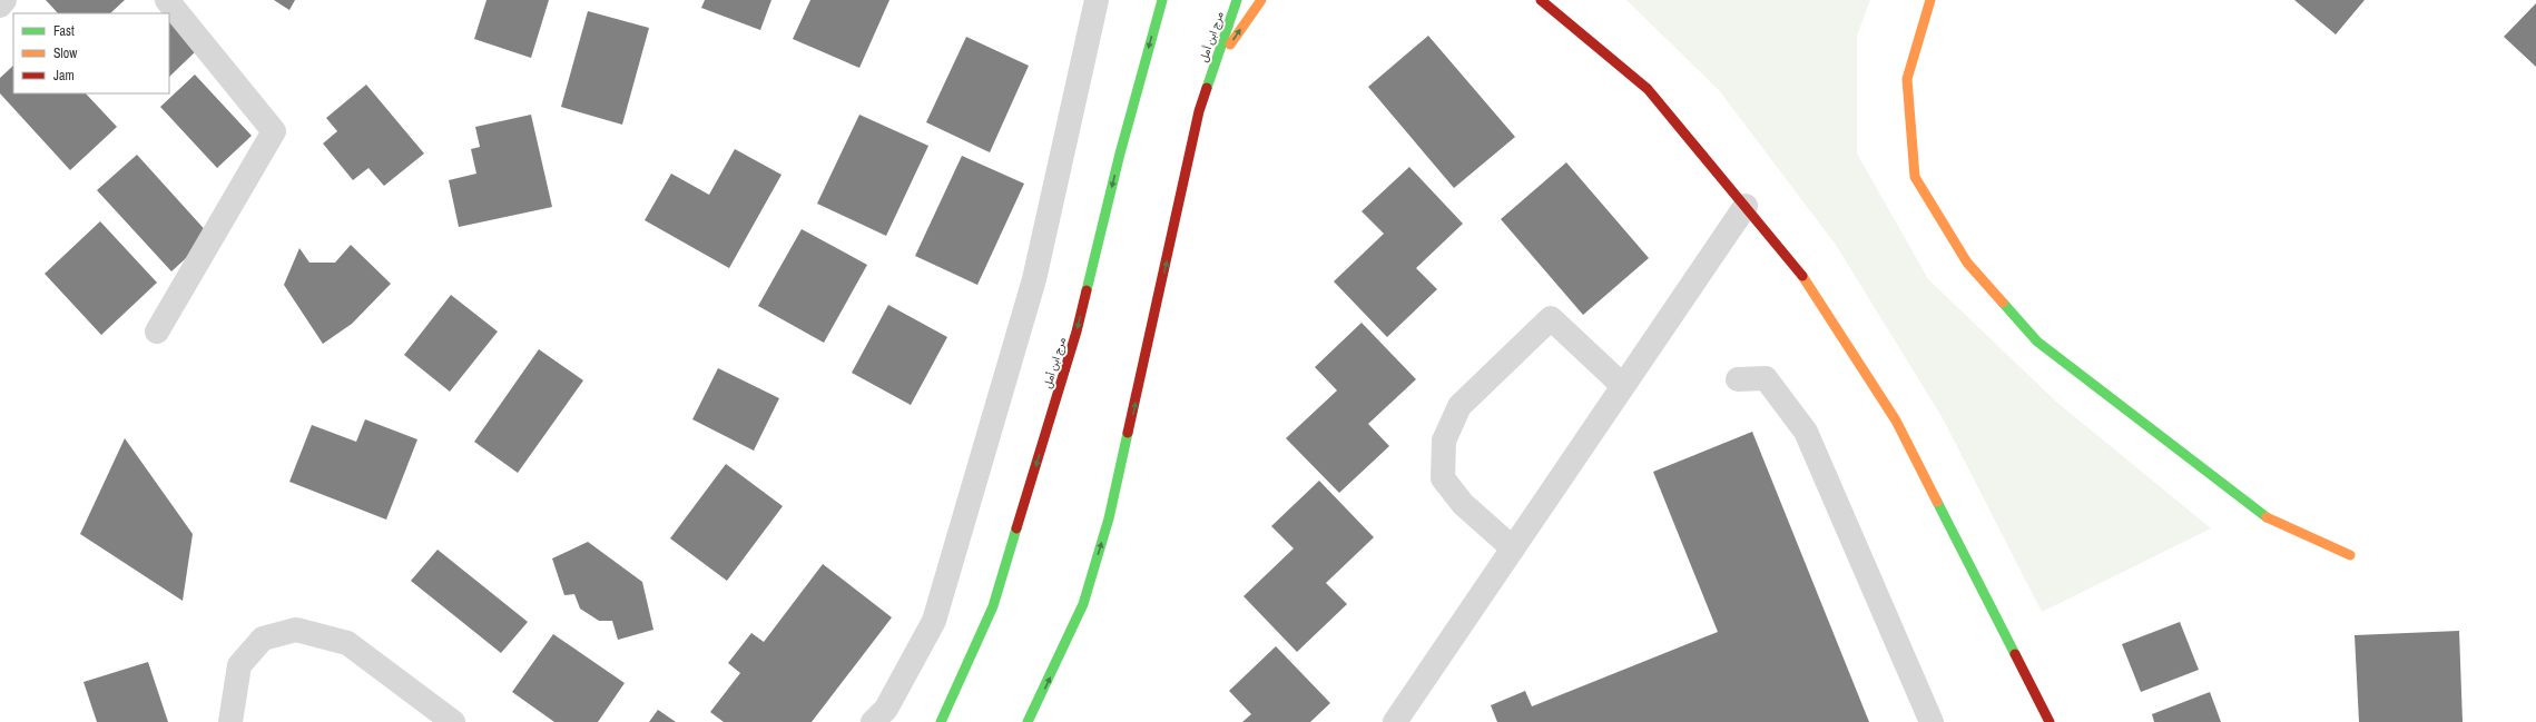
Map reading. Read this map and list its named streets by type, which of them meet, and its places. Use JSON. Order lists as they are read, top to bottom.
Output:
{
  "streets": {
    "street": ["مرج ابن أمل"]
  },
  "legend": ["Fast", "Slow", "Jam"]
}
